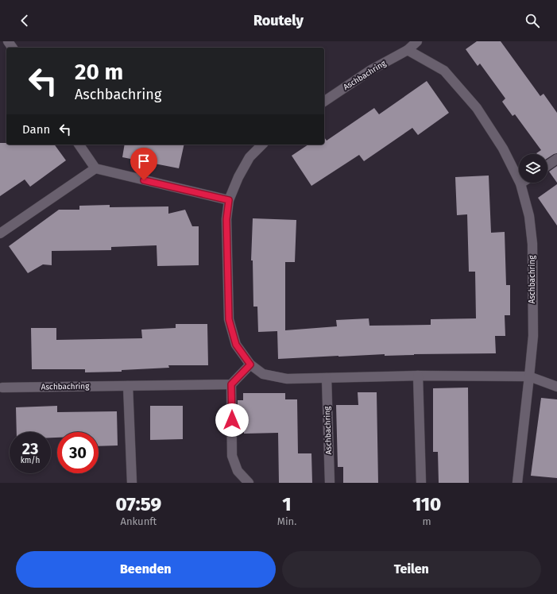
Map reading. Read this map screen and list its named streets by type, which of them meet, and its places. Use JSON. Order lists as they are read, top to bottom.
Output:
{
  "streets": {
    "street": ["Aschbachring"]
  },
  "page": {
    "header": "Routely",
    "turn": ["20 m", "Aschbachring"],
    "then": "Dann",
    "speed": "23 km/h",
    "limit": "30",
    "eta": [
      "07:59",
      "Ankunft",
      "1",
      "Min.",
      "110",
      "m"
    ],
    "buttons": ["Beenden", "Teilen"]
  }
}
